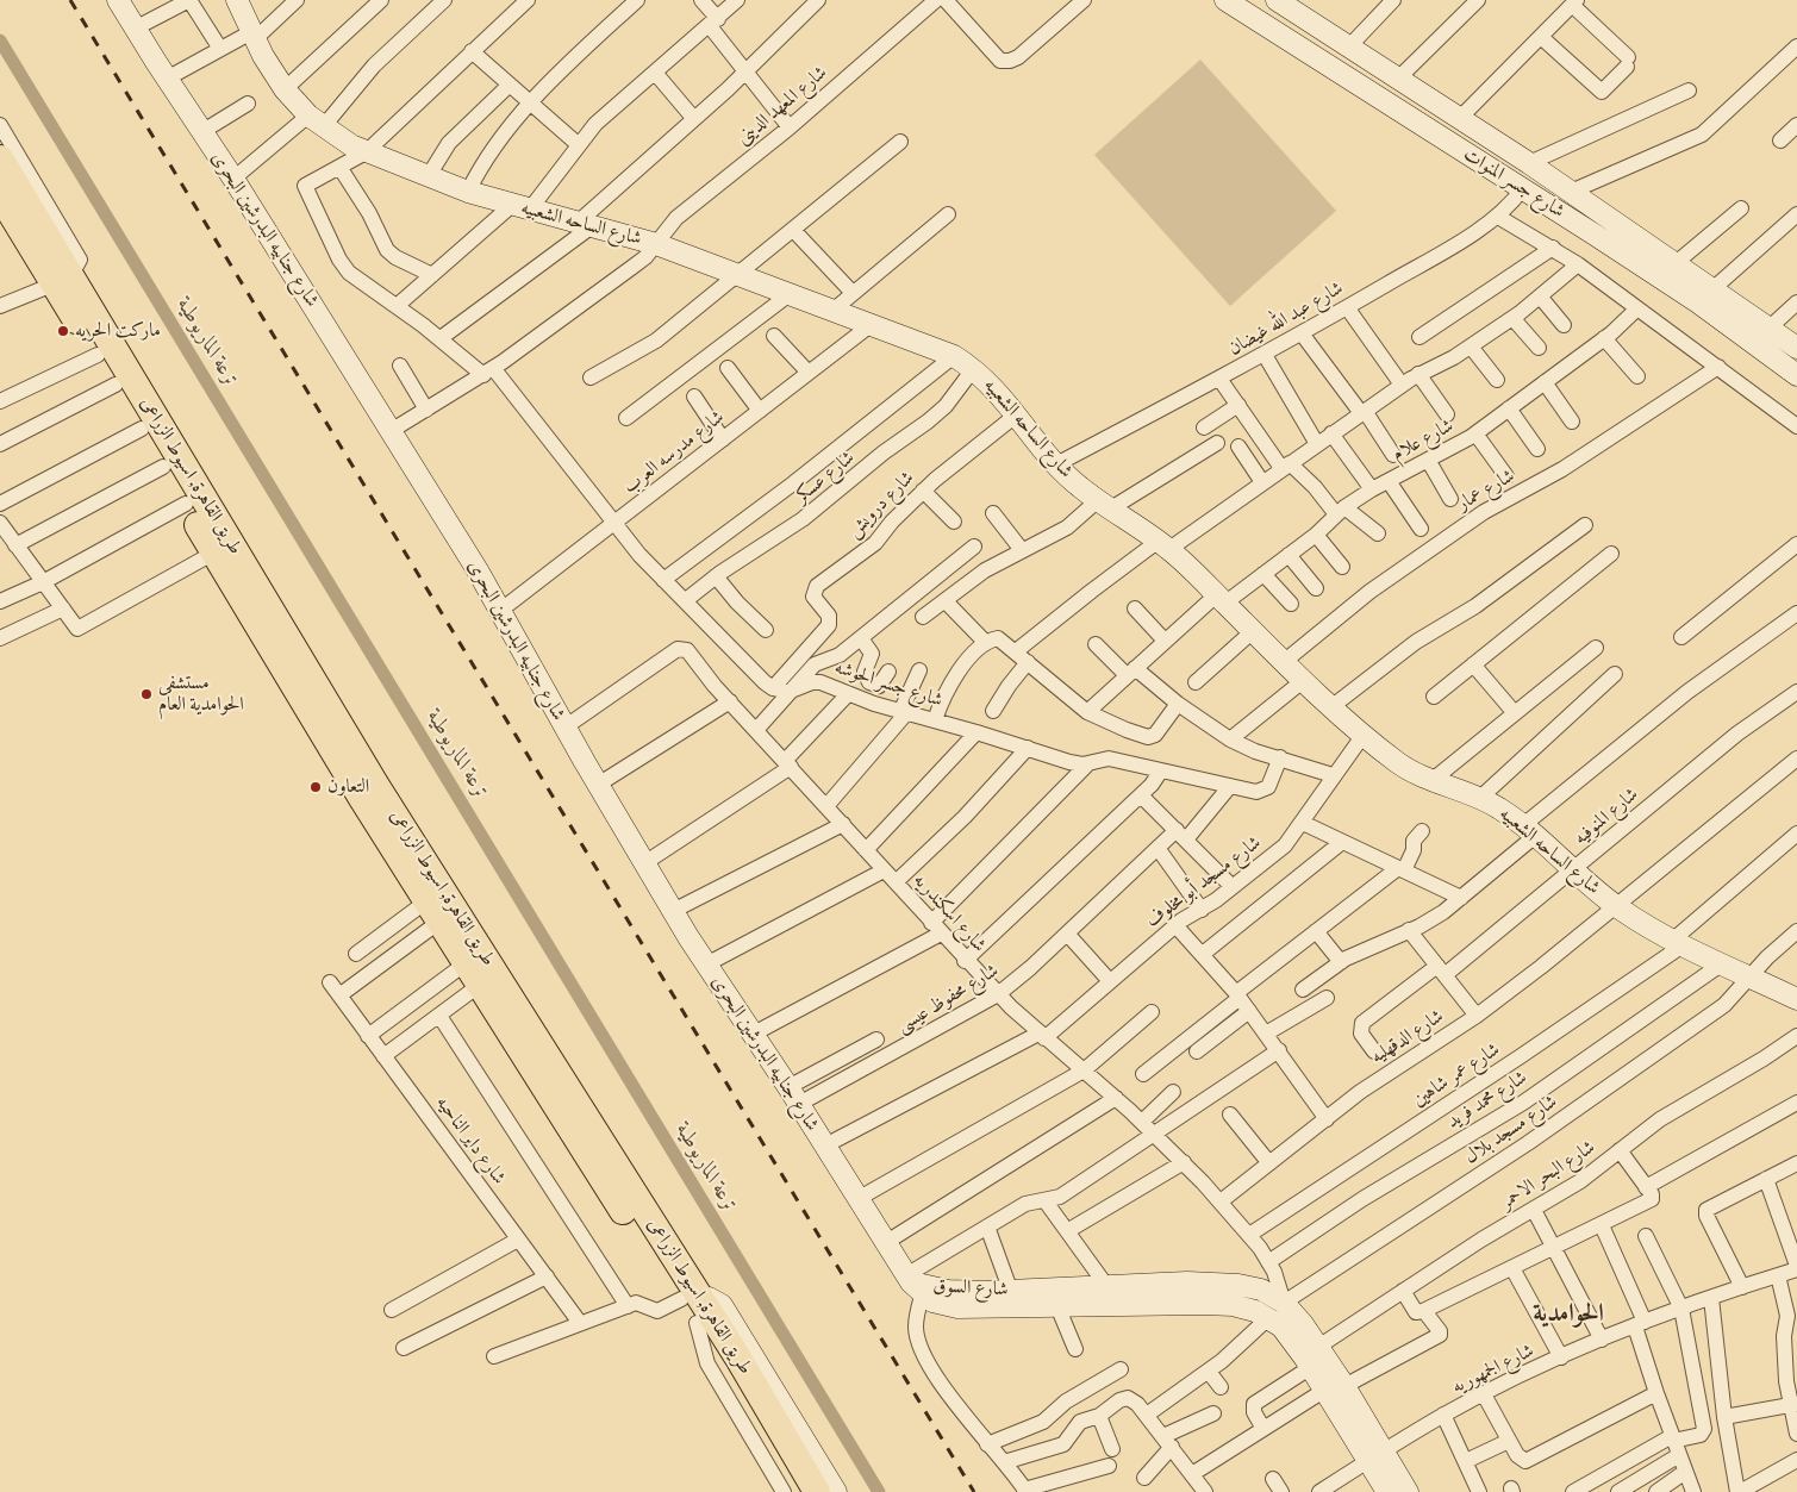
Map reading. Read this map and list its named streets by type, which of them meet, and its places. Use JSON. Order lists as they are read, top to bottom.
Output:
{
  "streets": {
    "highway": ["طريق القاهرة, اسيوط الزراعى"],
    "street": [
      "شارع المعهد الدينى",
      "شارع جسر المنوات",
      "شارع الساحه الشعبيه",
      "شارع جنابيه البدرشين البحرى",
      "شارع عبد الله غيضان",
      "شارع علام",
      "شارع مدرسه العرب",
      "شارع عسكر",
      "شارع عمار",
      "شارع درويش",
      "شارع جسر الحوشه",
      "شارع المنوفيه",
      "شارع مسجد أبو مخلوف",
      "شارع اسكندريه",
      "شارع محفوظ عيسى",
      "شارع الدقهليه",
      "شارع عمر شاهين",
      "شارع محمد فريد",
      "شارع مسجد بلال",
      "شارع داير الناحيه",
      "شارع البحر الاحمر",
      "شارع السوق",
      "شارع الجمهوريه"
    ]
  },
  "crossings": [
    ["شارع المعهد الدينى", "شارع الساحه الشعبيه"],
    ["شارع المعهد الدينى", "شارع جنابيه البدرشين البحرى"],
    ["شارع جسر المنوات", "شارع عبد الله غيضان"],
    ["شارع الساحه الشعبيه", "شارع عبد الله غيضان"],
    ["شارع الساحه الشعبيه", "شارع علام"],
    ["شارع الساحه الشعبيه", "شارع مدرسه العرب"],
    ["شارع الساحه الشعبيه", "شارع عسكر"],
    ["شارع الساحه الشعبيه", "شارع عمار"],
    ["شارع الساحه الشعبيه", "شارع درويش"],
    ["شارع الساحه الشعبيه", "شارع المنوفيه"],
    ["شارع الساحه الشعبيه", "شارع مسجد أبو مخلوف"],
    ["شارع الساحه الشعبيه", "شارع الدقهليه"],
    ["شارع الساحه الشعبيه", "شارع عمر شاهين"],
    ["شارع الساحه الشعبيه", "شارع محمد فريد"],
    ["شارع الساحه الشعبيه", "شارع مسجد بلال"],
    ["شارع جنابيه البدرشين البحرى", "شارع مدرسه العرب"],
    ["شارع جنابيه البدرشين البحرى", "شارع مسجد أبو مخلوف"],
    ["شارع جنابيه البدرشين البحرى", "شارع اسكندريه"],
    ["شارع جنابيه البدرشين البحرى", "شارع محفوظ عيسى"],
    ["شارع جنابيه البدرشين البحرى", "شارع السوق"],
    ["شارع جسر الحوشه", "شارع محفوظ عيسى"],
    ["شارع مسجد أبو مخلوف", "شارع اسكندريه"],
    ["شارع اسكندريه", "شارع محفوظ عيسى"],
    ["شارع اسكندريه", "شارع الدقهليه"],
    ["شارع اسكندريه", "شارع عمر شاهين"],
    ["شارع اسكندريه", "شارع محمد فريد"],
    ["شارع اسكندريه", "شارع مسجد بلال"],
    ["شارع اسكندريه", "شارع السوق"],
    ["شارع مسجد بلال", "شارع السوق"],
    ["شارع البحر الاحمر", "شارع السوق"],
    ["شارع السوق", "شارع الجمهوريه"]
  ],
  "districts": ["الحوامدية"],
  "water": ["ترعة الماريوطية"],
  "places": ["ماركت الحريه", "مستشفى الحوامدية العام", "التعاون"]
}
